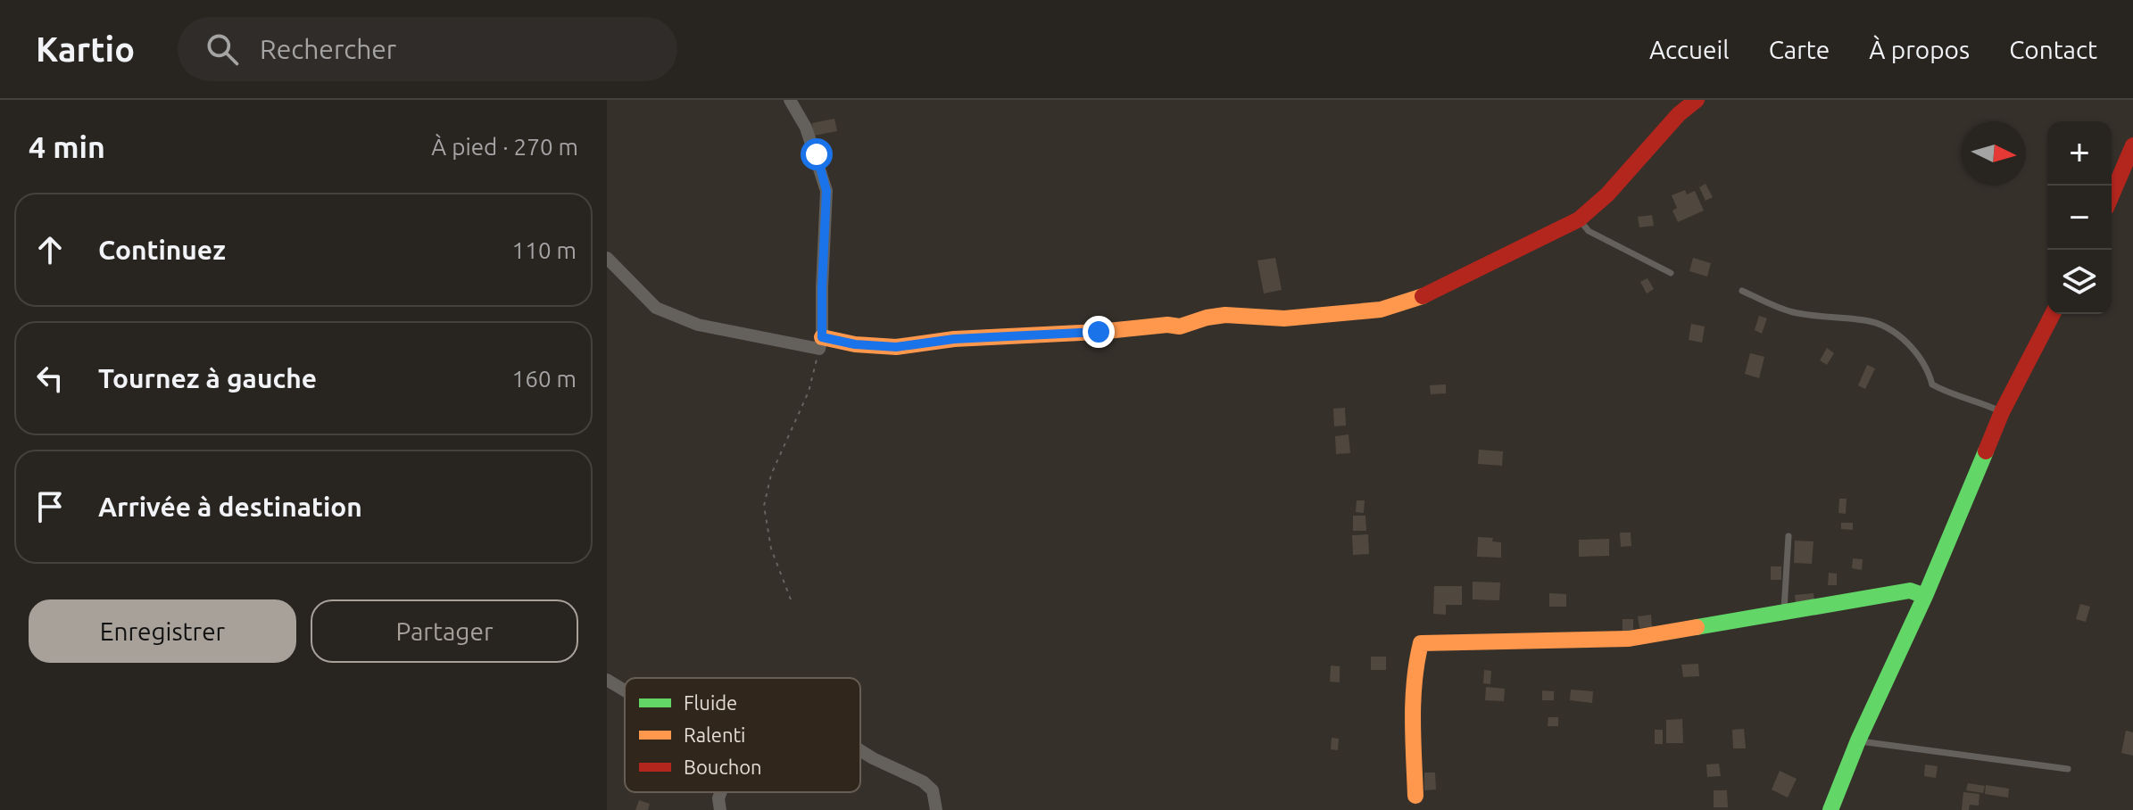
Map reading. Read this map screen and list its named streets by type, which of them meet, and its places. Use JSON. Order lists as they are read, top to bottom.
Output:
{
  "legend": ["Fluide", "Ralenti", "Bouchon"],
  "north": "right",
  "page": {
    "header": "Kartio",
    "search": "Rechercher",
    "nav": [
      "Accueil",
      "Carte",
      "À propos",
      "Contact"
    ],
    "heading": ["4 min", "À pied · 270 m"],
    "map_buttons": ["+", "−"],
    "list": [
      ["Continuez", "110 m"],
      ["Tournez à gauche", "160 m"],
      "Arrivée à destination"
    ],
    "buttons": ["Enregistrer", "Partager"]
  }
}
